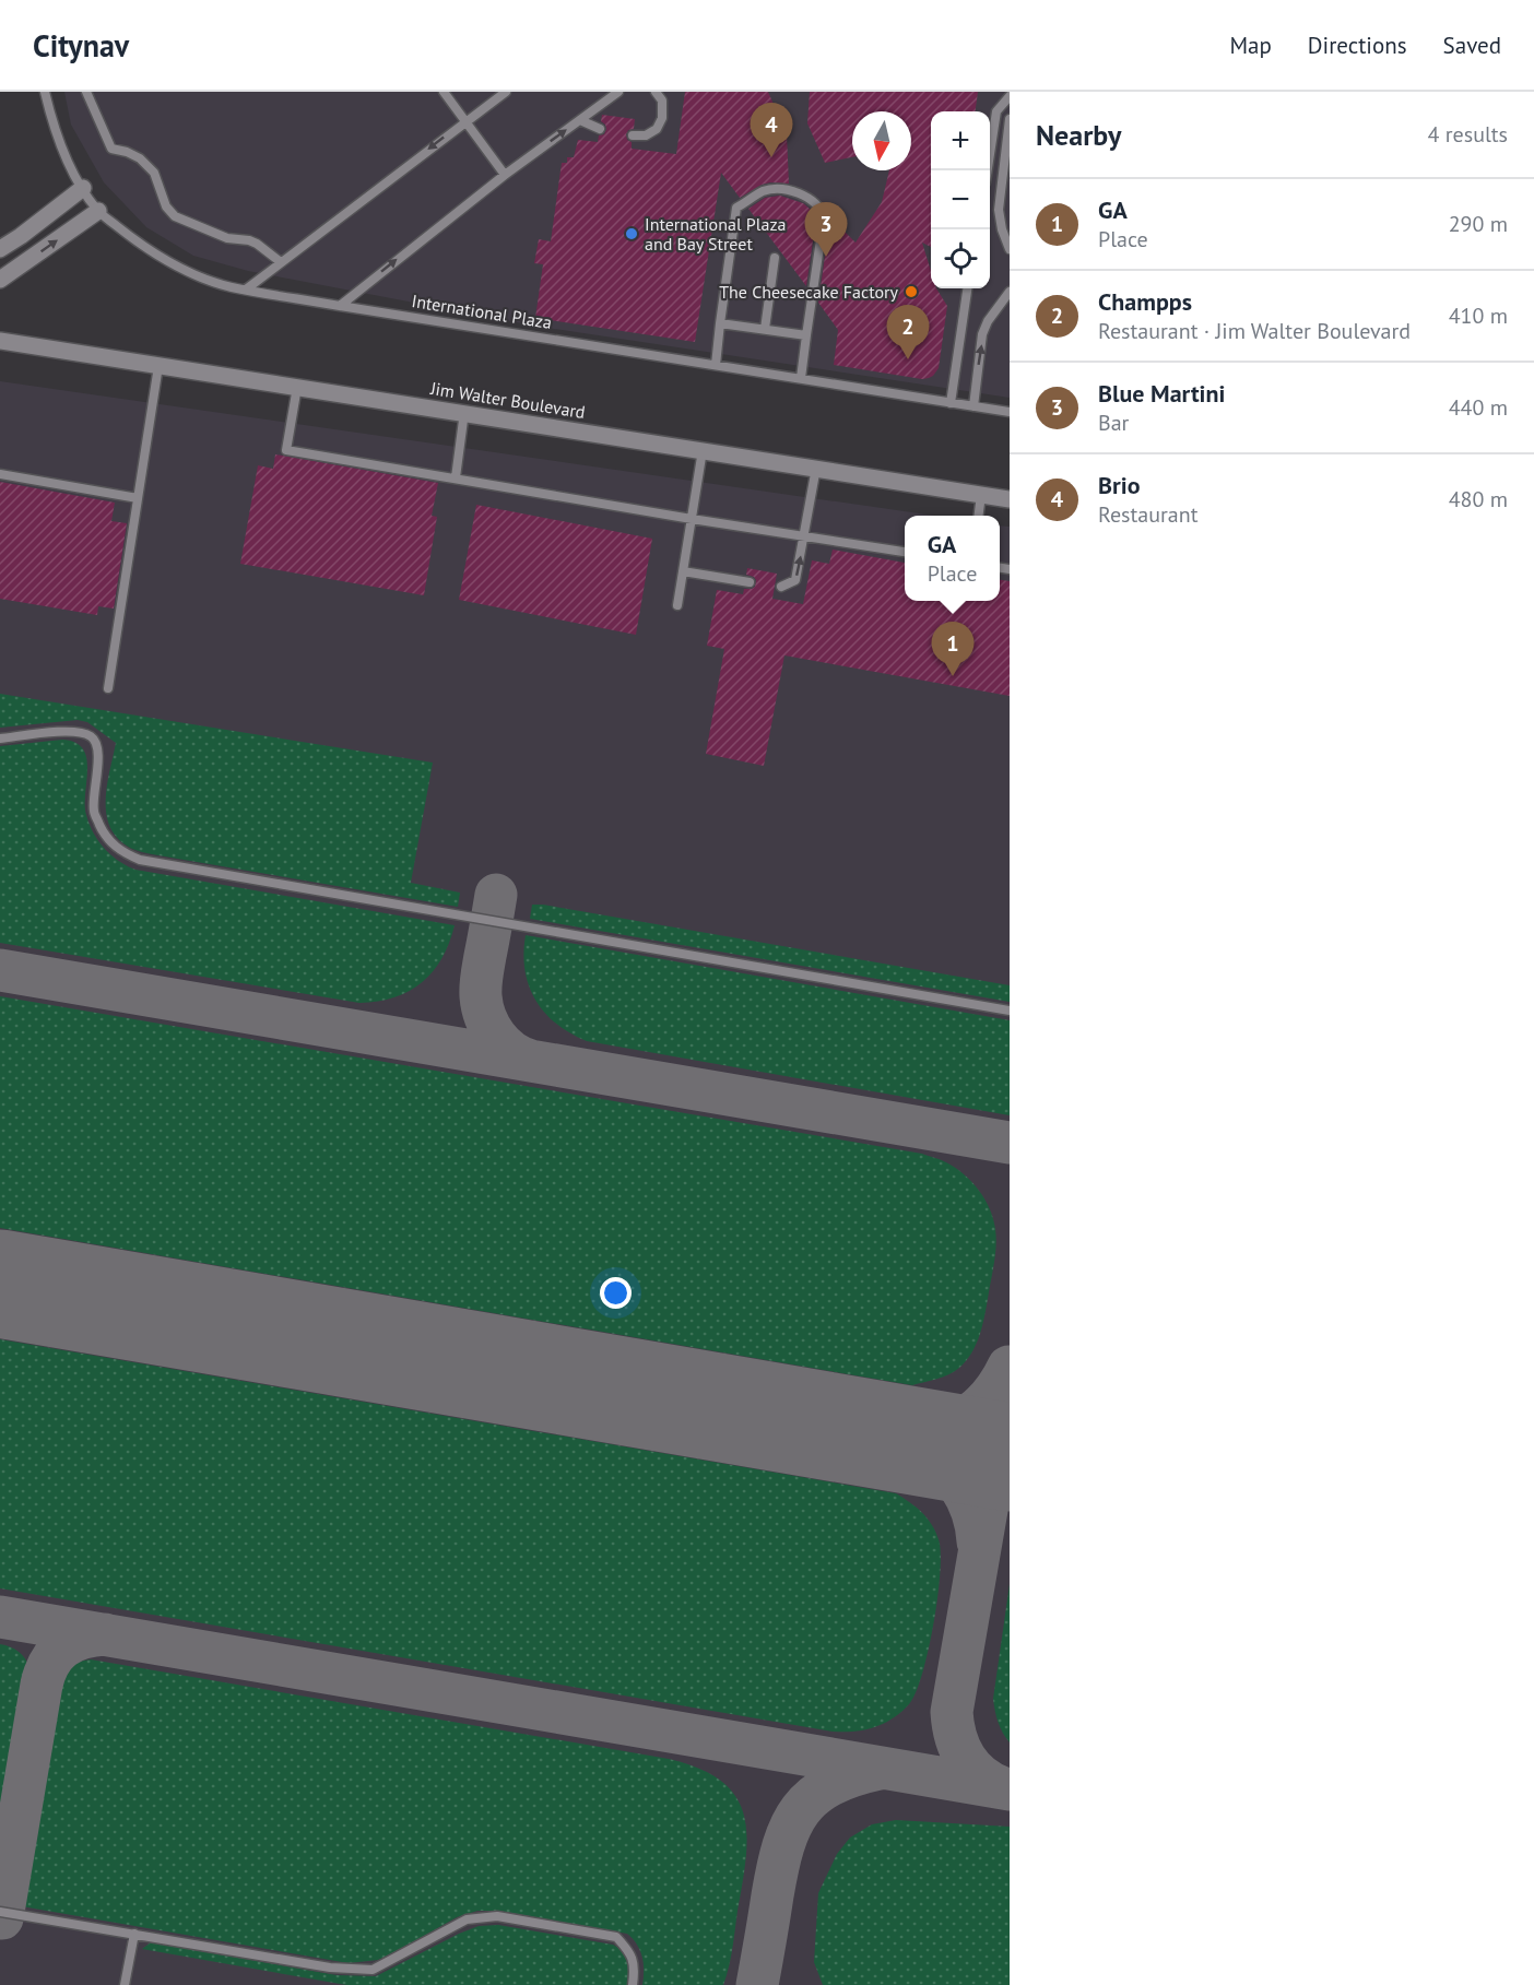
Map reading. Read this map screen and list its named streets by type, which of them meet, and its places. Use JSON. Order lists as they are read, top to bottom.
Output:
{
  "streets": {
    "street": ["Jim Walter Boulevard"],
    "lane": ["International Plaza"]
  },
  "places": ["International Plaza and Bay Street", "The Cheesecake Factory"],
  "north": "bottom",
  "page": {
    "header": "Citynav",
    "nav": ["Map", "Directions", "Saved"],
    "heading": ["Nearby", "4 results"],
    "pins": [
      "4",
      "3",
      "2",
      "1"
    ],
    "map_buttons": ["+", "−"],
    "list": [
      {
        "mark": "1",
        "name": "GA",
        "note": "Place",
        "value": "290 m"
      },
      {
        "mark": "2",
        "name": "Champps",
        "note": "Restaurant · Jim Walter Boulevard",
        "value": "410 m"
      },
      {
        "mark": "3",
        "name": "Blue Martini",
        "note": "Bar",
        "value": "440 m"
      },
      {
        "mark": "4",
        "name": "Brio",
        "note": "Restaurant",
        "value": "480 m"
      }
    ],
    "popup": ["GA", "Place"]
  }
}
